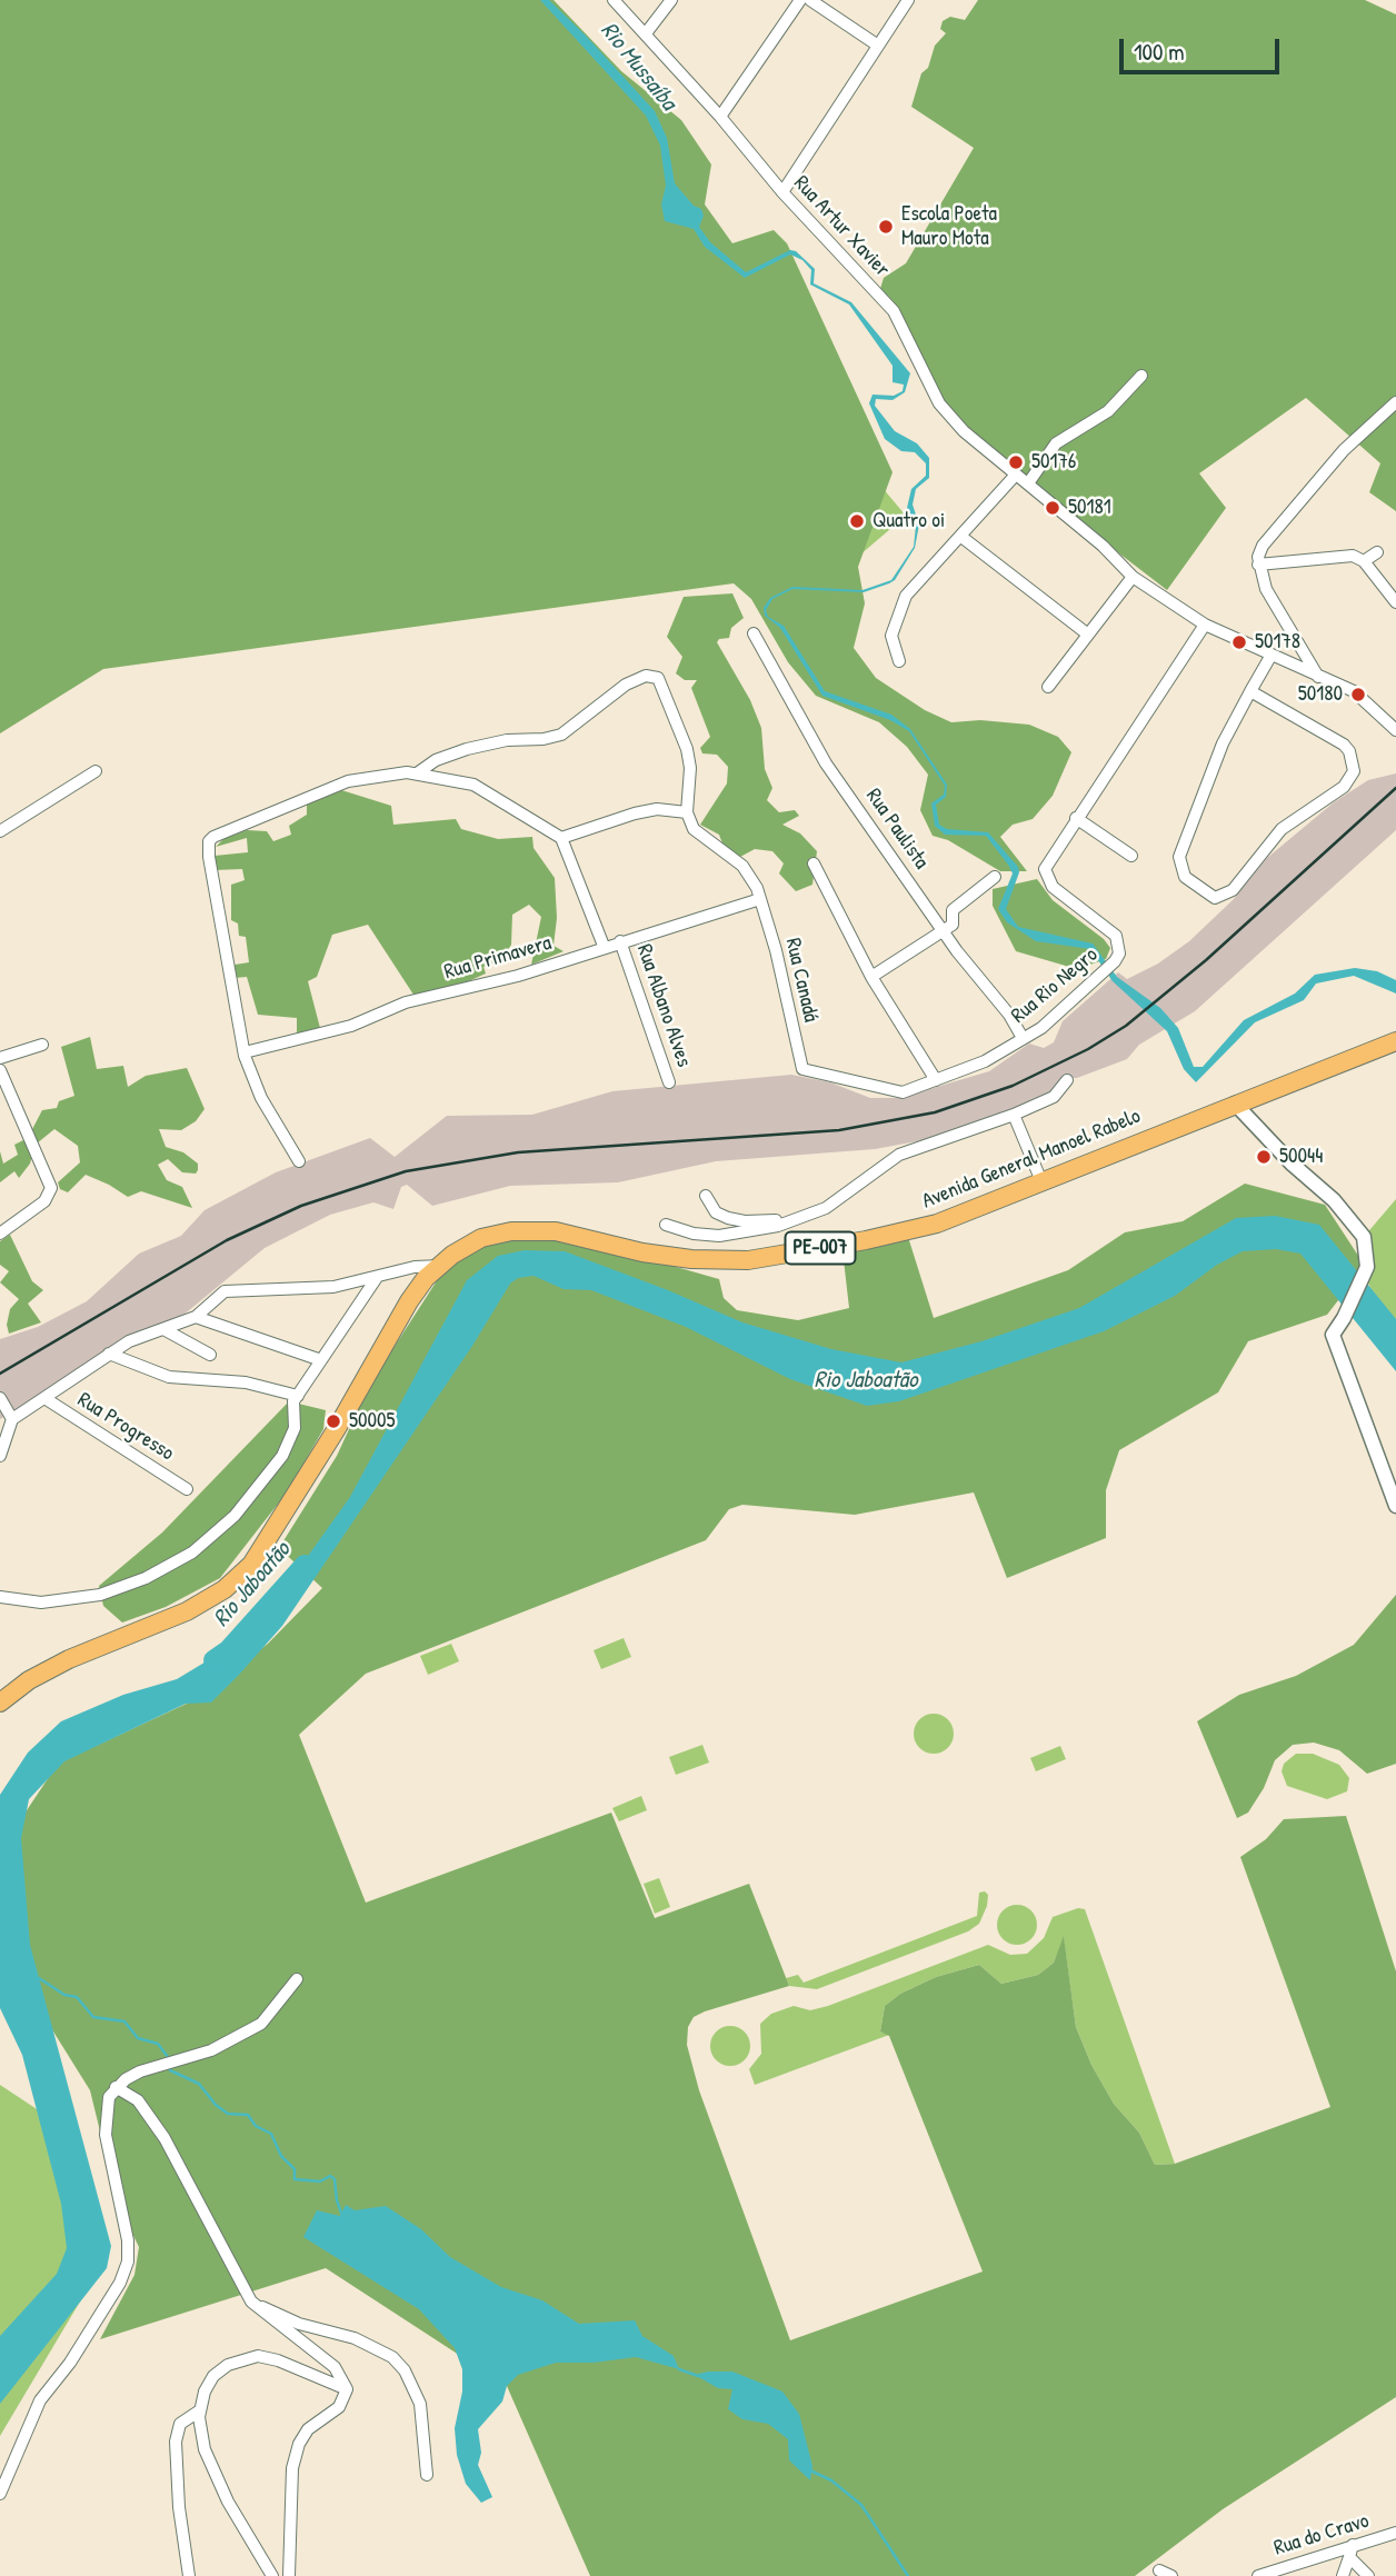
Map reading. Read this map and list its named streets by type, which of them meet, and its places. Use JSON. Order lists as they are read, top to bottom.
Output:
{
  "streets": {
    "main road": ["Avenida General Manoel Rabelo", "PE-007"],
    "street": [
      "Rua Artur Xavier",
      "Rua Paulista",
      "Rua Primavera",
      "Rua Canadá",
      "Rua Rio Negro",
      "Rua Albano Alves",
      "Rua Progresso",
      "Rua do Cravo"
    ]
  },
  "crossings": [
    ["Rua Artur Xavier", "Rua Rio Negro"],
    ["Rua Paulista", "Rua Rio Negro"],
    ["Rua Primavera", "Rua Canadá"],
    ["Rua Primavera", "Rua Albano Alves"],
    ["Rua Canadá", "Rua Rio Negro"]
  ],
  "water": ["Rio Mussaíba", "Rio Jaboatão"],
  "places": [
    "Escola Poeta Mauro Mota",
    "50176",
    "50181",
    "Quatro oi",
    "50178",
    "50180",
    "50044",
    "50005"
  ],
  "scale_bar": "100 m"
}
